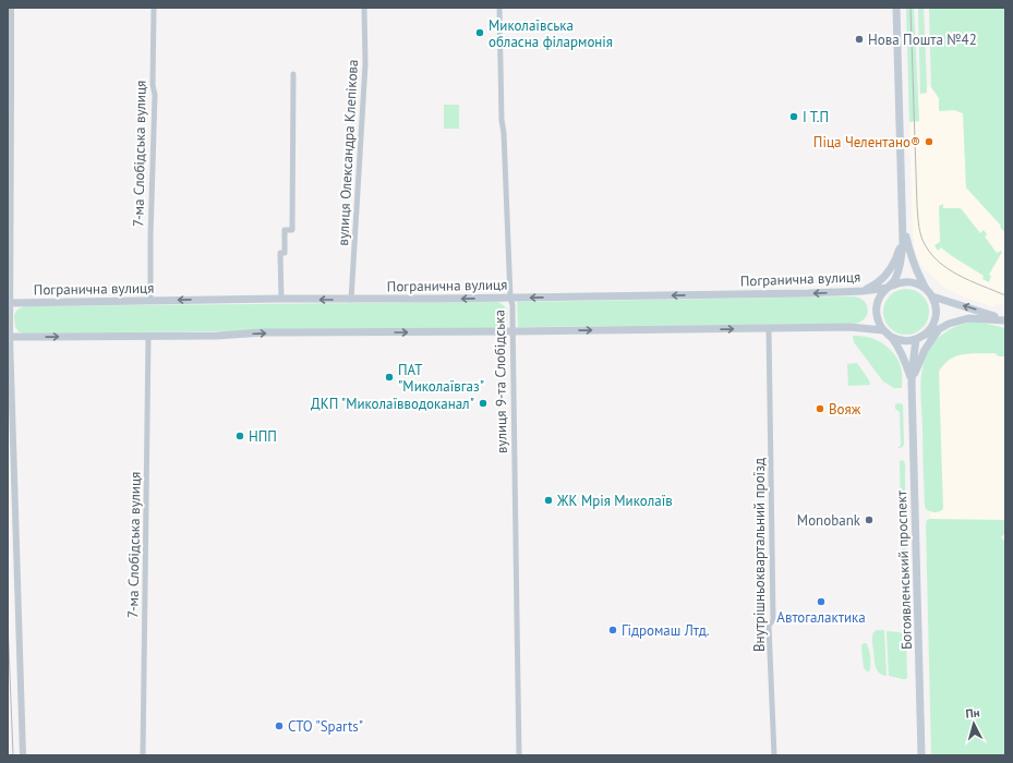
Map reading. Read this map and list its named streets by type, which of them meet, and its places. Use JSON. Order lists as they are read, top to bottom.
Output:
{
  "streets": {
    "main road": ["Погранична вулиця", "Богоявленський проспект"],
    "street": [
      "вулиця Олександра Клепікова",
      "7-ма Слобідська вулиця",
      "вулиця 9-та Слобідська",
      "Внутрішньоквартальний проїзд"
    ]
  },
  "crossings": [
    ["вулиця Олександра Клепікова", "Погранична вулиця"],
    ["7-ма Слобідська вулиця", "Погранична вулиця"],
    ["Погранична вулиця", "вулиця 9-та Слобідська"],
    ["Погранична вулиця", "Богоявленський проспект"]
  ],
  "places": [
    "Миколаївська обласна філармонія",
    "Нова Пошта №42",
    "І Т.П",
    "Піца Челентано®",
    "ПАТ \"Миколаївгаз\"",
    "ДКП \"Миколаївводоканал\"",
    "Вояж",
    "НПП",
    "ЖК Мрія Миколаїв",
    "Monobank",
    "Автогалактика",
    "Гідромаш Лтд.",
    "СТО \"Sparts\""
  ],
  "north": "top"
}
